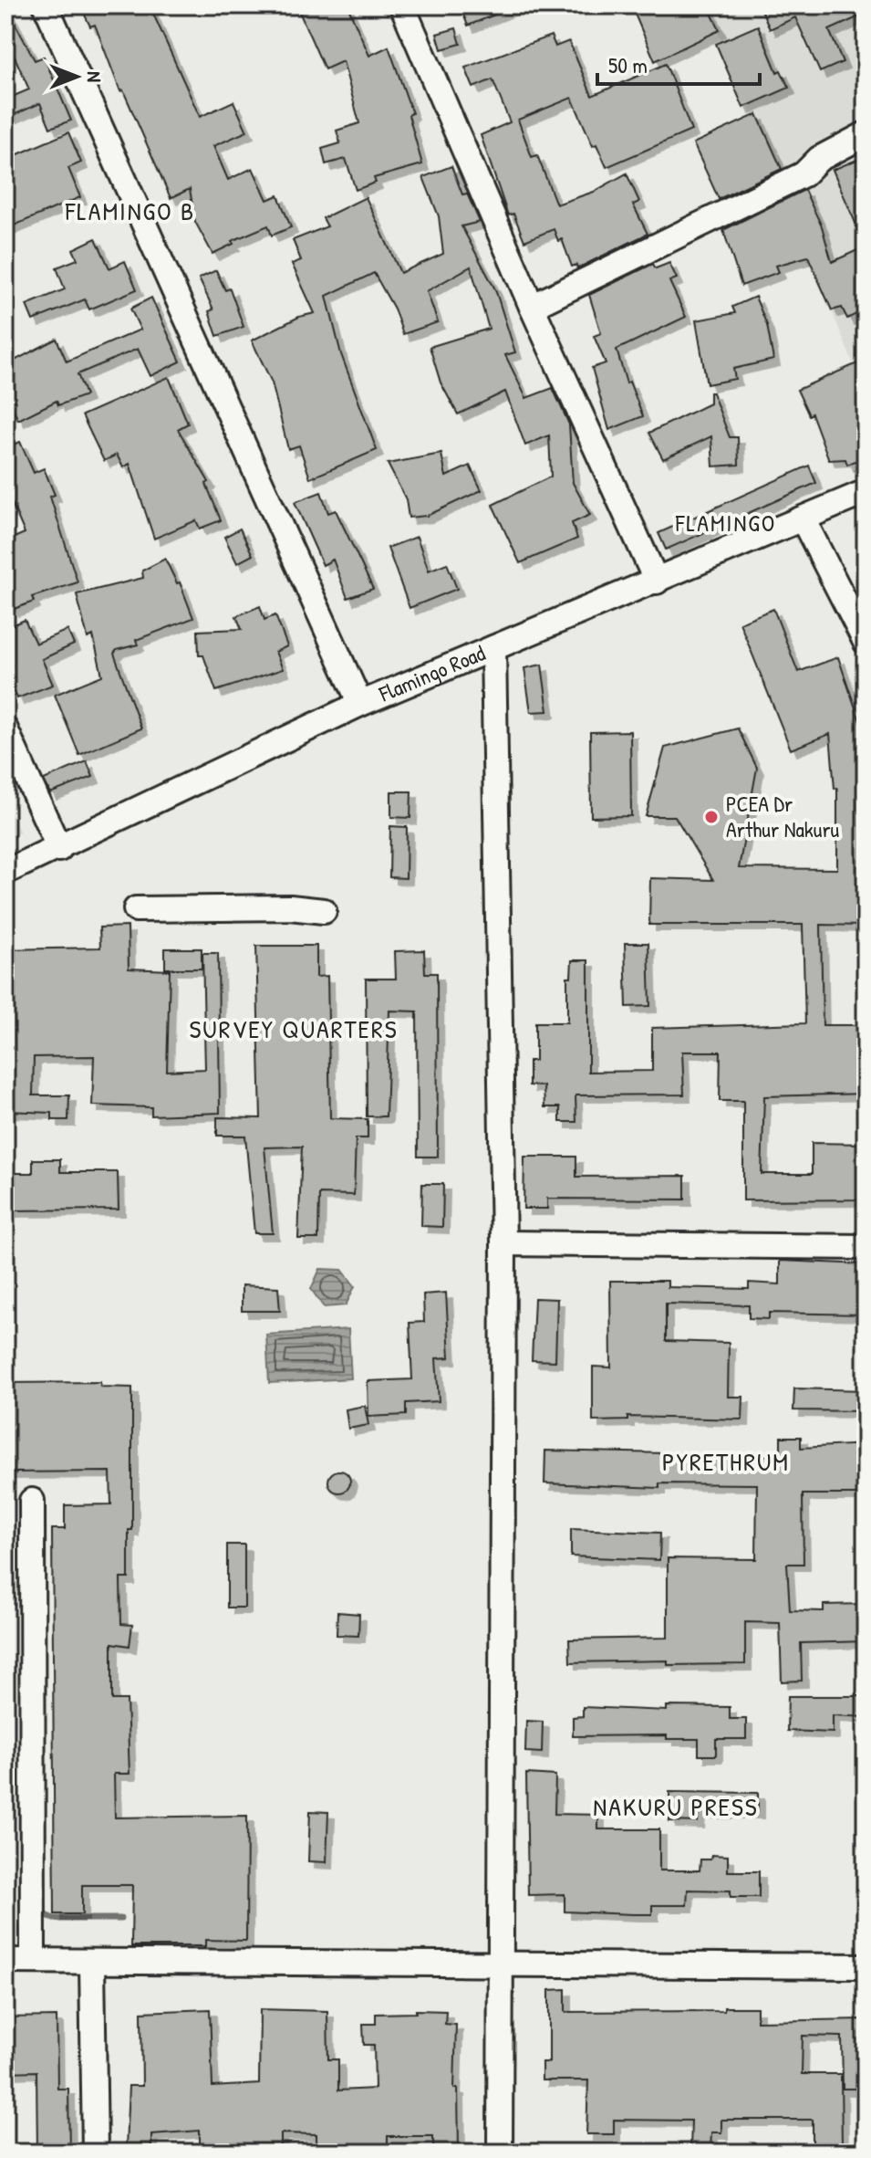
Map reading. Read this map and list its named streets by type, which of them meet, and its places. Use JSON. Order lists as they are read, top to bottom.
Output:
{
  "streets": {
    "street": ["Flamingo Road"]
  },
  "districts": [
    "FLAMINGO B",
    "FLAMINGO",
    "SURVEY QUARTERS",
    "PYRETHRUM",
    "NAKURU PRESS"
  ],
  "places": ["PCEA Dr Arthur Nakuru"],
  "scale_bar": "50 m",
  "north": "right"
}
